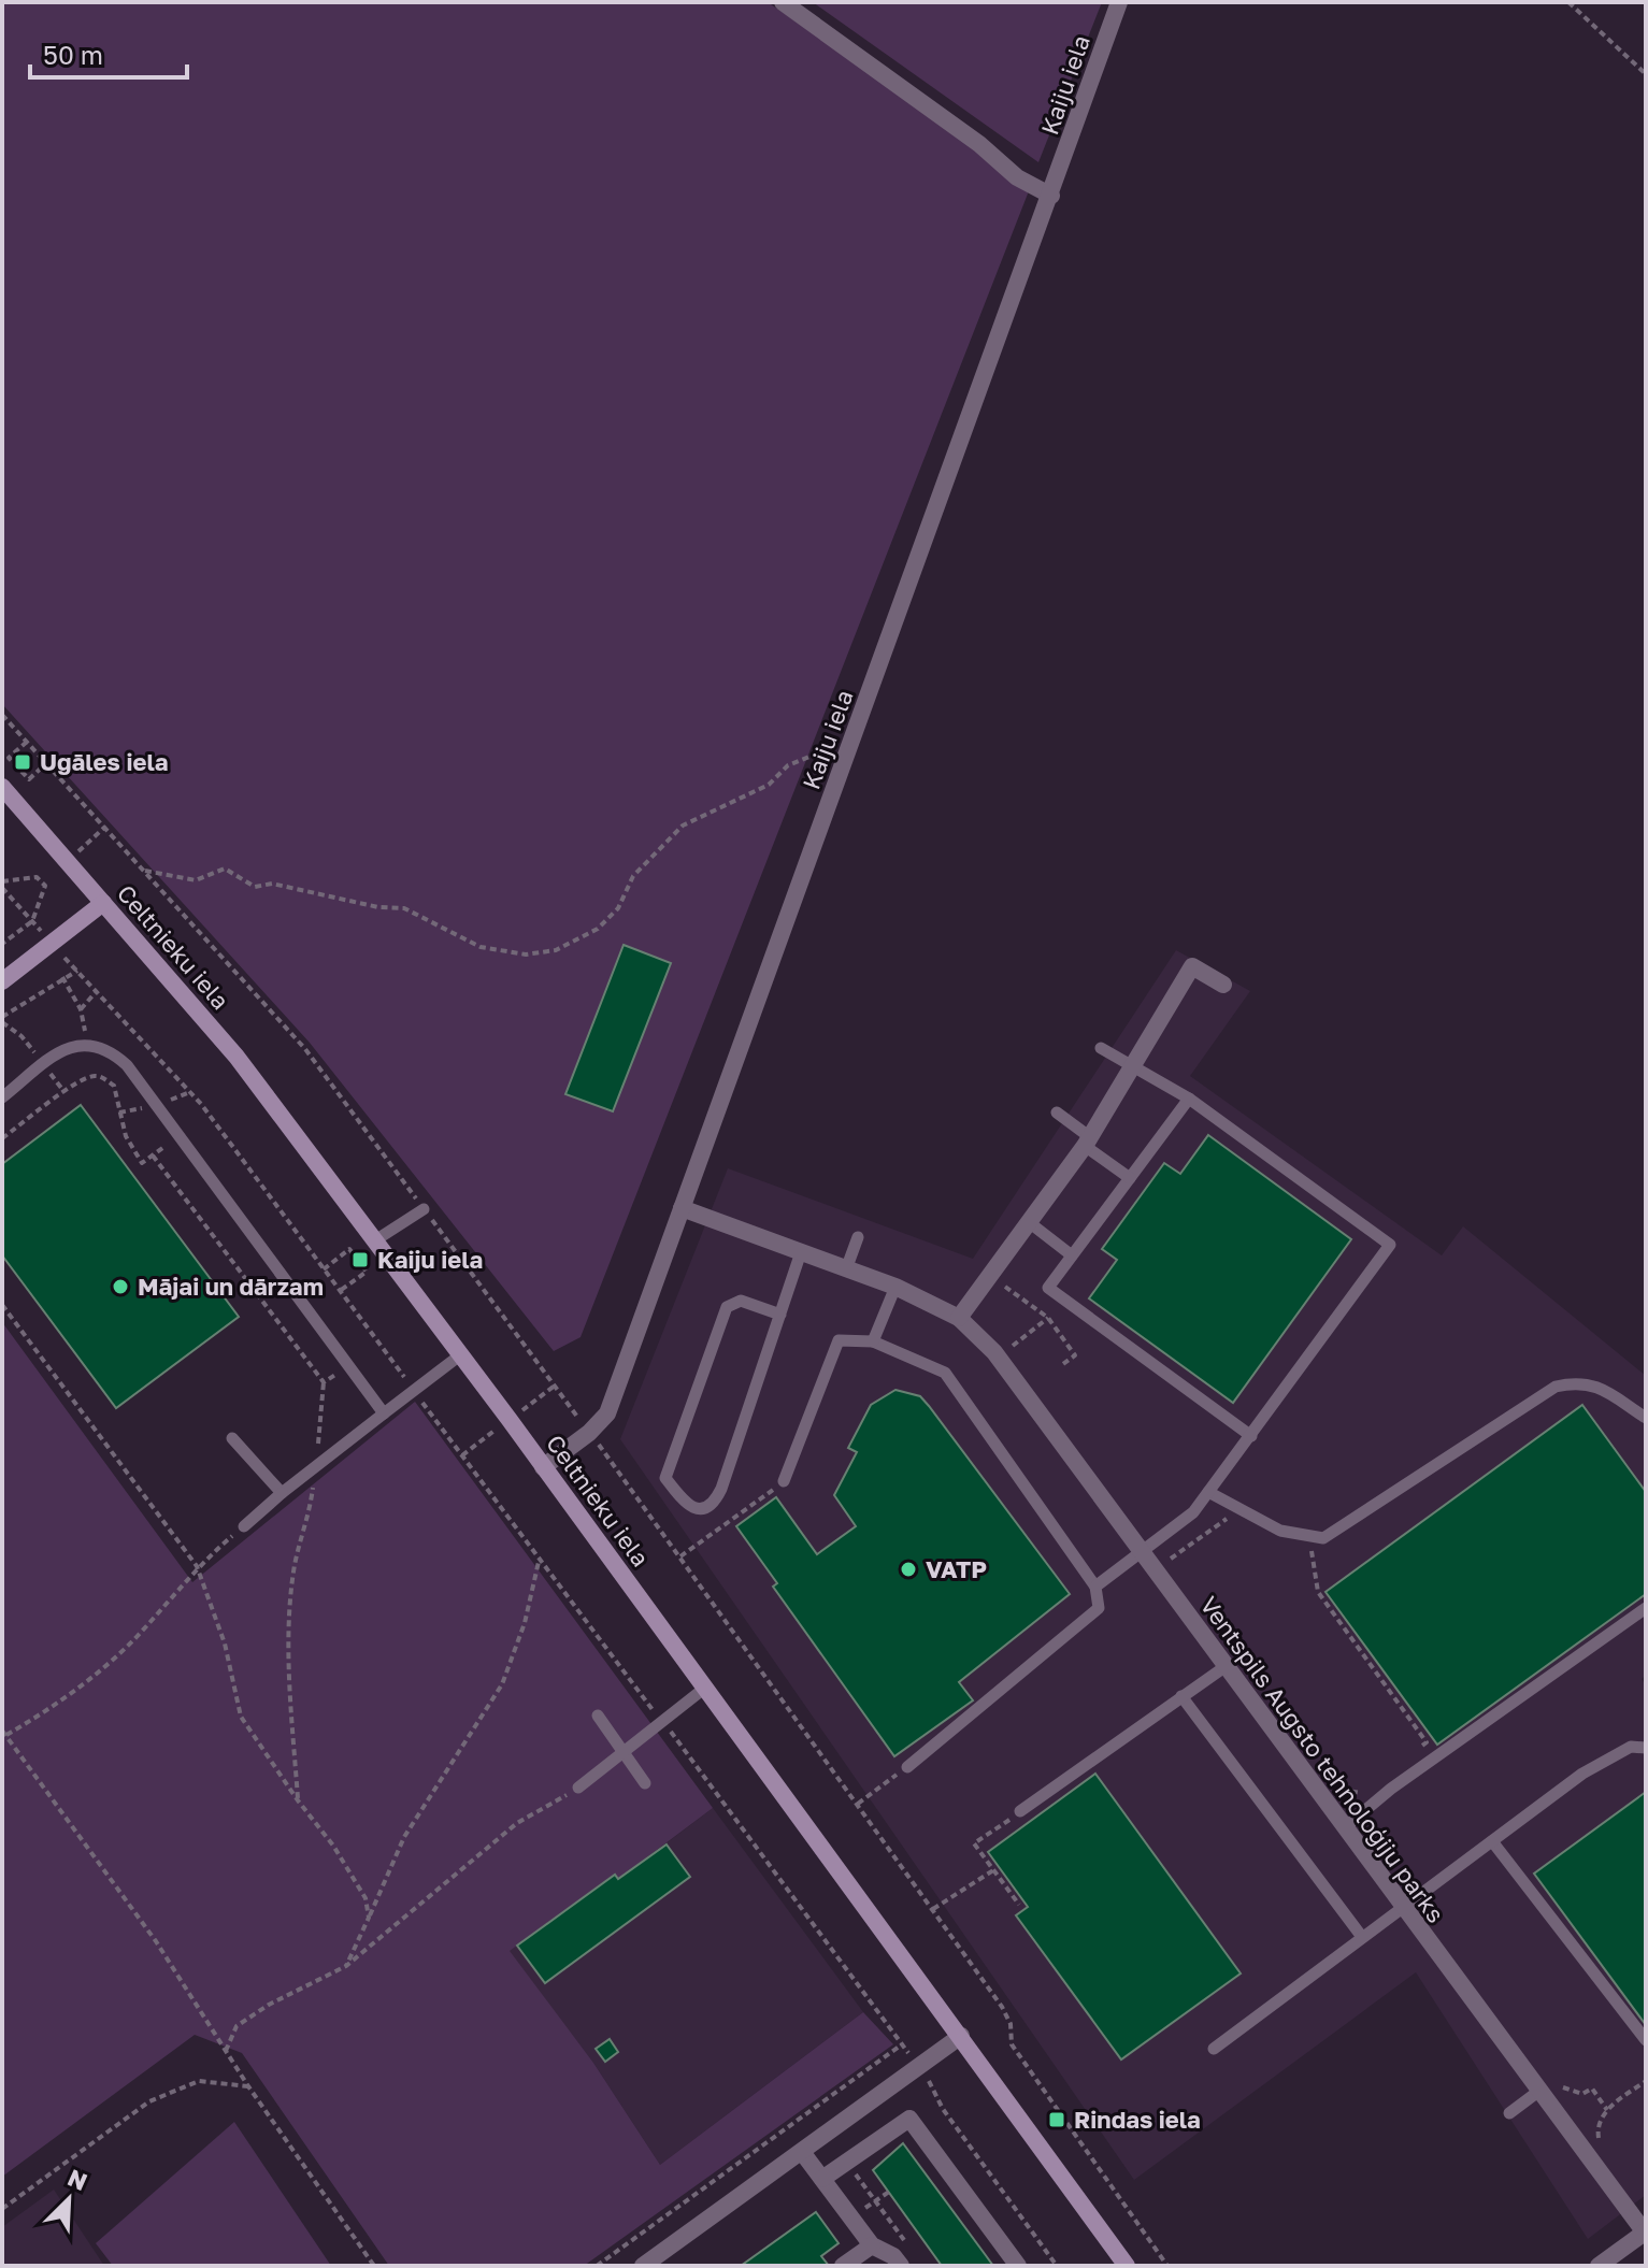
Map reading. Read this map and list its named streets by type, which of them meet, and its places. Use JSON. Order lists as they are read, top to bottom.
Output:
{
  "streets": {
    "street": ["Kaiju iela", "Celtnieku iela", "Ventspils Augsto tehnoloģiju parks"]
  },
  "crossings": [
    ["Kaiju iela", "Celtnieku iela"],
    ["Kaiju iela", "Ventspils Augsto tehnoloģiju parks"]
  ],
  "places": {
    "transit": ["Ugāles iela", "Kaiju iela", "Rindas iela"],
    "other": ["Mājai un dārzam", "VATP"]
  },
  "scale_bar": "50 m",
  "north": "top right"
}
